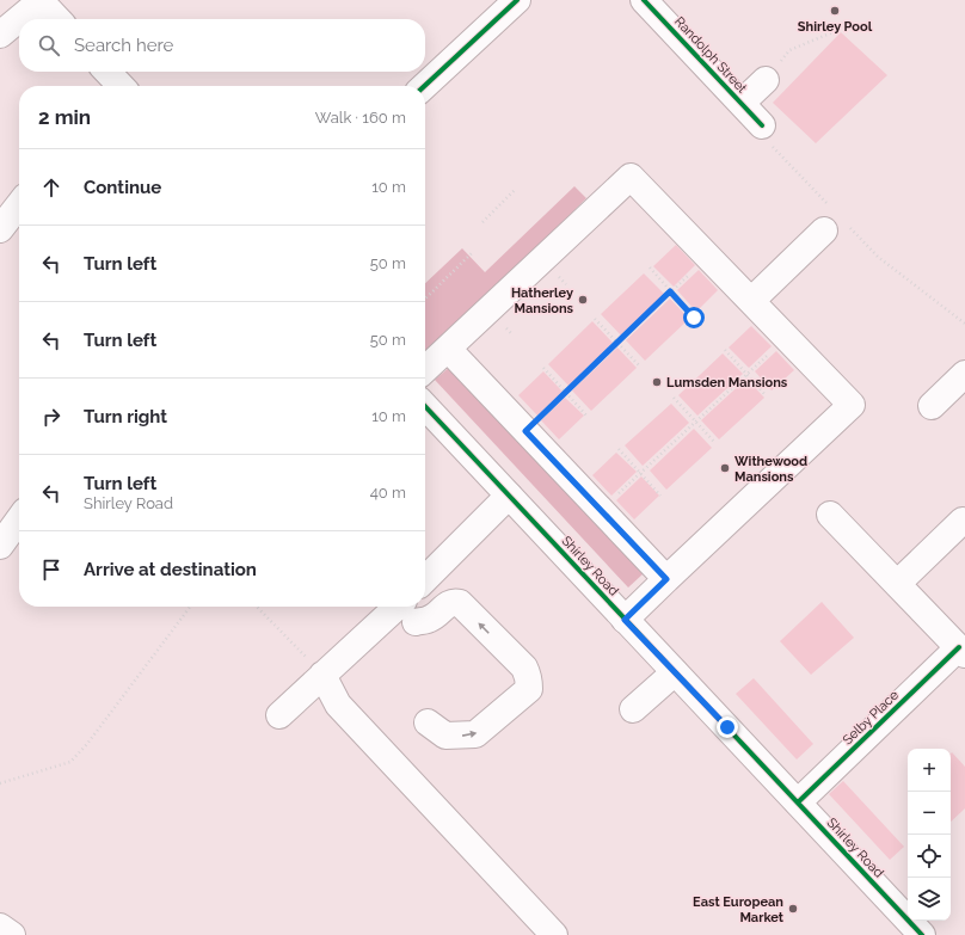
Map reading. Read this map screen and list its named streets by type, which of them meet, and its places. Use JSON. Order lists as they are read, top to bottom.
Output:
{
  "streets": {
    "street": ["Randolph Street", "Shirley Road", "Selby Place"]
  },
  "crossings": [
    ["Shirley Road", "Selby Place"]
  ],
  "places": [
    "Shirley Pool",
    "Hatherley Mansions",
    "Lumsden Mansions",
    "Withewood Mansions",
    "East European Market"
  ],
  "page": {
    "search": "Search here",
    "heading": ["2 min", "Walk · 160 m"],
    "list": [
      ["Continue", "10 m"],
      ["Turn left", "50 m"],
      ["Turn left", "50 m"],
      ["Turn right", "10 m"],
      ["Turn left", "Shirley Road", "40 m"],
      "Arrive at destination"
    ],
    "map_buttons": ["+", "−"]
  }
}
